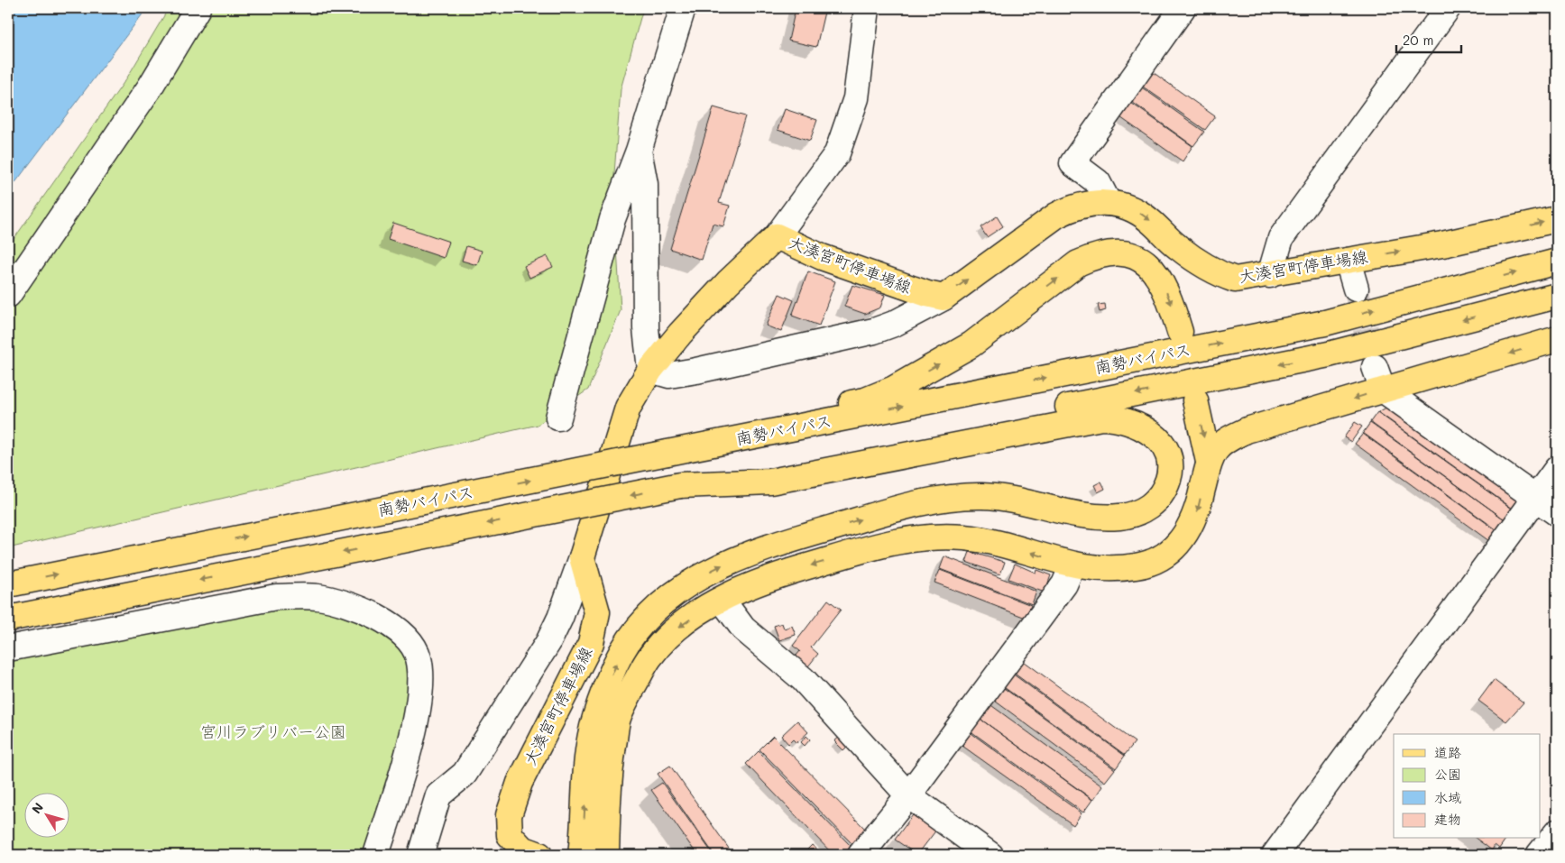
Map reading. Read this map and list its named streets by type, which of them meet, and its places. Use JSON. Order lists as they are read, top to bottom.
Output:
{
  "streets": {
    "main road": ["大湊宮町停車場線", "南勢バイパス"]
  },
  "parks": ["宮川ラブリバー公園"],
  "legend": [
    "道路",
    "公園",
    "水域",
    "建物"
  ],
  "scale_bar": "20 m",
  "north": "top left"
}
